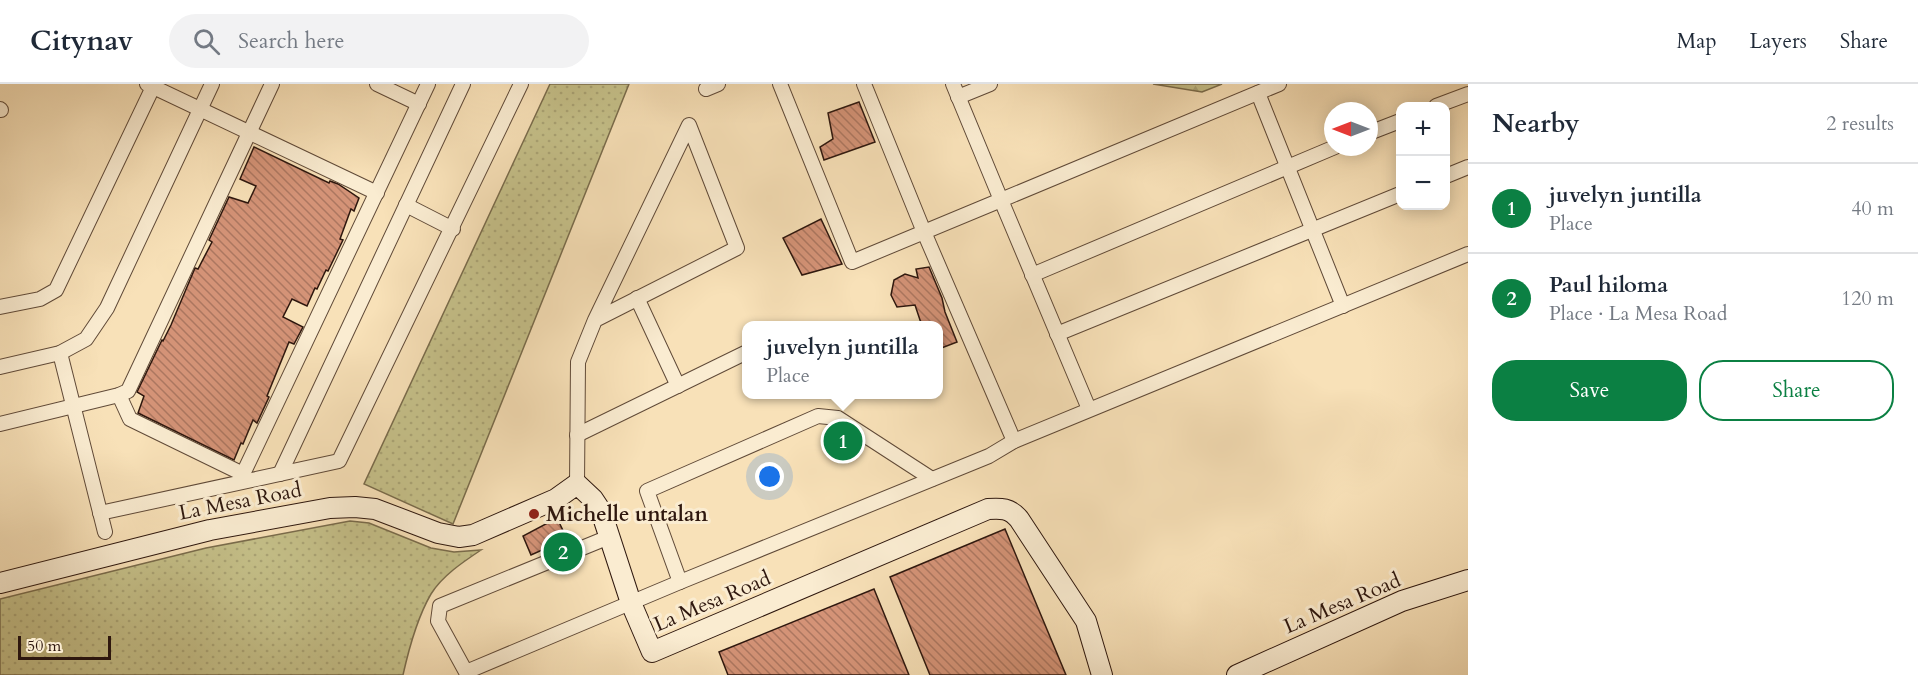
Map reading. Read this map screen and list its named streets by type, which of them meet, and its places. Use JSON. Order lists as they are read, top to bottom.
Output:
{
  "streets": {
    "street": ["La Mesa Road"]
  },
  "places": ["Michelle untalan"],
  "scale_bar": "50 m",
  "north": "left",
  "page": {
    "header": "Citynav",
    "search": "Search here",
    "nav": ["Map", "Layers", "Share"],
    "heading": ["Nearby", "2 results"],
    "map_buttons": ["+", "−"],
    "list": [
      {
        "mark": "1",
        "name": "juvelyn juntilla",
        "note": "Place",
        "value": "40 m"
      },
      {
        "mark": "2",
        "name": "Paul hiloma",
        "note": "Place · La Mesa Road",
        "value": "120 m"
      }
    ],
    "popup": ["juvelyn juntilla", "Place"],
    "buttons": ["Save", "Share"],
    "pins": ["1", "2"],
    "scale": "50 m"
  }
}
